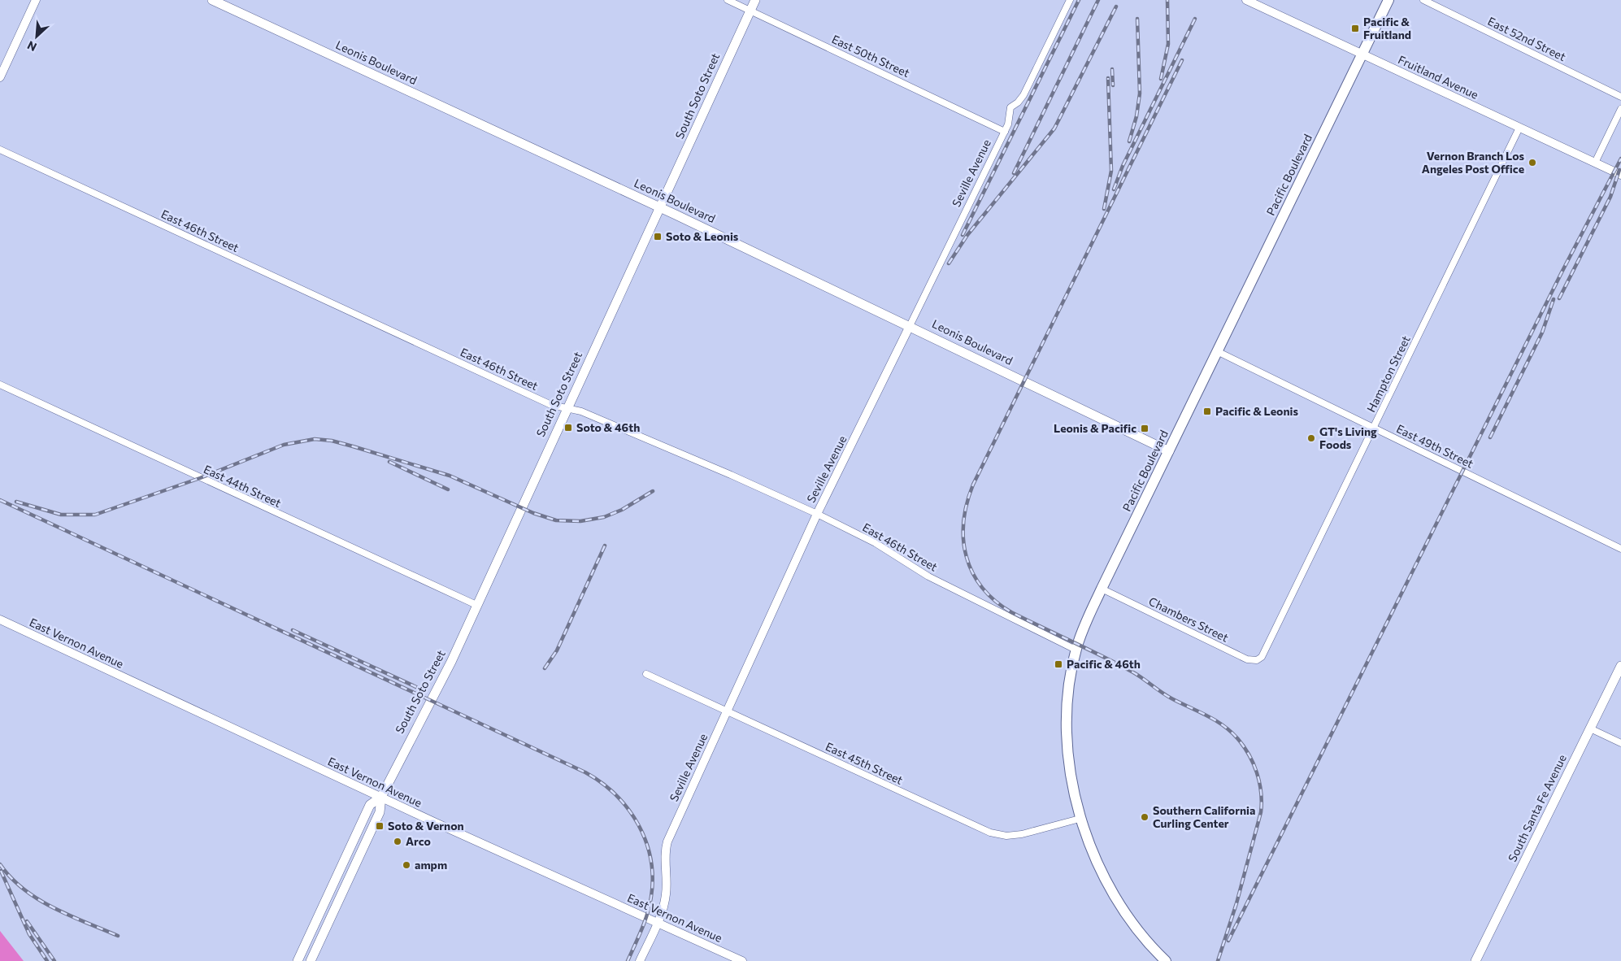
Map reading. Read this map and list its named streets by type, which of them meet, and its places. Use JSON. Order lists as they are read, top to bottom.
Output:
{
  "streets": {
    "main road": [
      "Leonis Boulevard",
      "South Soto Street",
      "Pacific Boulevard",
      "South Santa Fe Avenue"
    ],
    "street": [
      "East 52nd Street",
      "East 50th Street",
      "Fruitland Avenue",
      "Seville Avenue",
      "East 46th Street",
      "Hampton Street",
      "East 49th Street",
      "East 44th Street",
      "Chambers Street",
      "East Vernon Avenue",
      "East 45th Street"
    ]
  },
  "crossings": [
    ["East 50th Street", "South Soto Street"],
    ["East 50th Street", "Seville Avenue"],
    ["Leonis Boulevard", "South Soto Street"],
    ["Leonis Boulevard", "Seville Avenue"],
    ["Leonis Boulevard", "Pacific Boulevard"],
    ["Fruitland Avenue", "Pacific Boulevard"],
    ["Fruitland Avenue", "Hampton Street"],
    ["South Soto Street", "East 46th Street"],
    ["South Soto Street", "East 44th Street"],
    ["South Soto Street", "East Vernon Avenue"],
    ["Seville Avenue", "East 46th Street"],
    ["Seville Avenue", "East Vernon Avenue"],
    ["Seville Avenue", "East 45th Street"],
    ["Pacific Boulevard", "East 46th Street"],
    ["Pacific Boulevard", "East 49th Street"],
    ["Pacific Boulevard", "Chambers Street"],
    ["Pacific Boulevard", "East 45th Street"],
    ["Hampton Street", "East 49th Street"],
    ["Hampton Street", "Chambers Street"]
  ],
  "places": {
    "transit": [
      "Pacific & Fruitland",
      "Soto & Leonis",
      "Pacific & Leonis",
      "Soto & 46th",
      "Leonis & Pacific",
      "Pacific & 46th",
      "Soto & Vernon"
    ],
    "other": [
      "Vernon Branch Los Angeles Post Office",
      "GT's Living Foods",
      "Southern California Curling Center",
      "Arco",
      "ampm"
    ]
  },
  "north": "bottom left"
}
